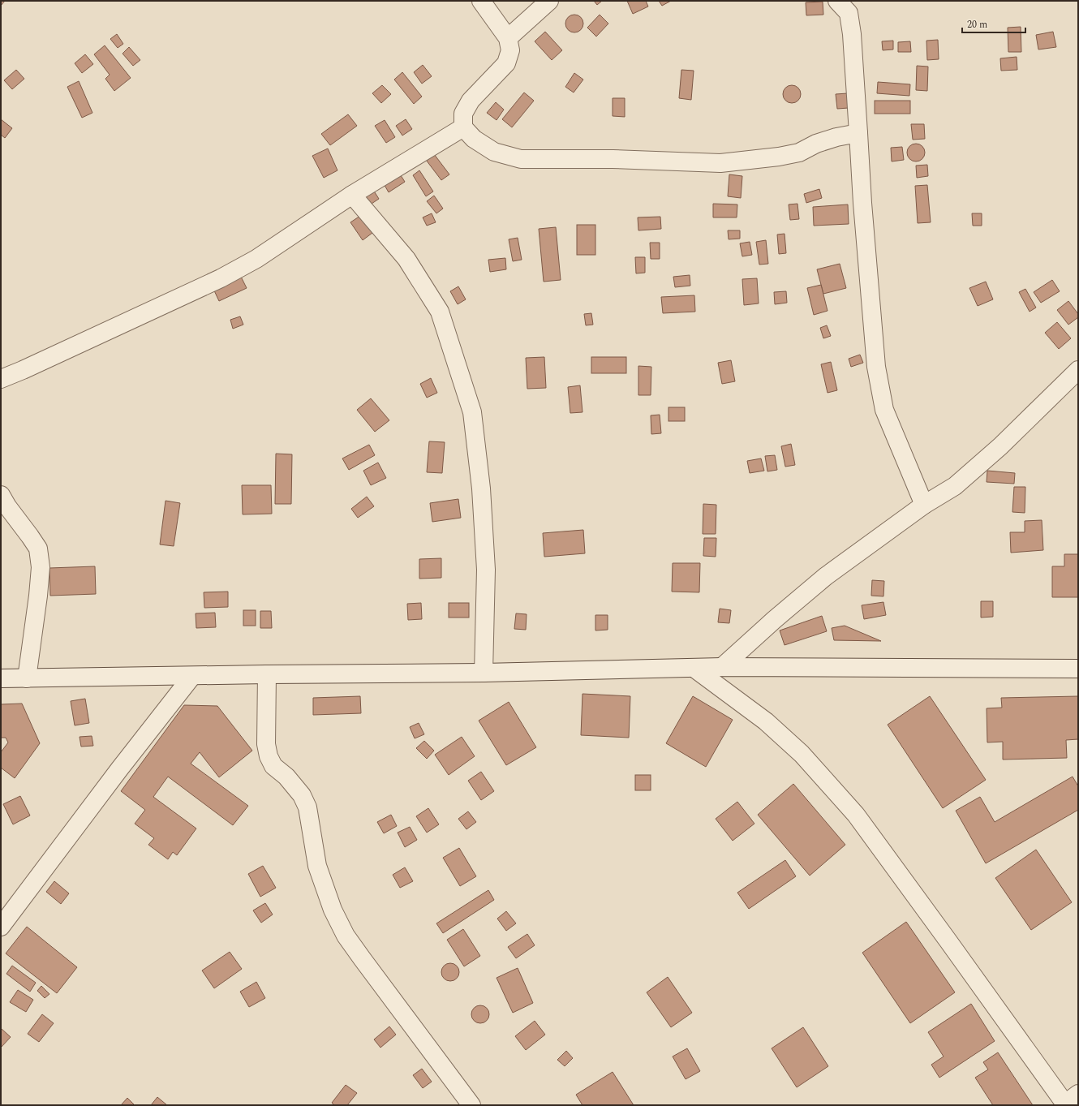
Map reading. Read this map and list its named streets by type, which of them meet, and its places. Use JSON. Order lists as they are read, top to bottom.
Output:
{
  "scale_bar": "20 m"
}
